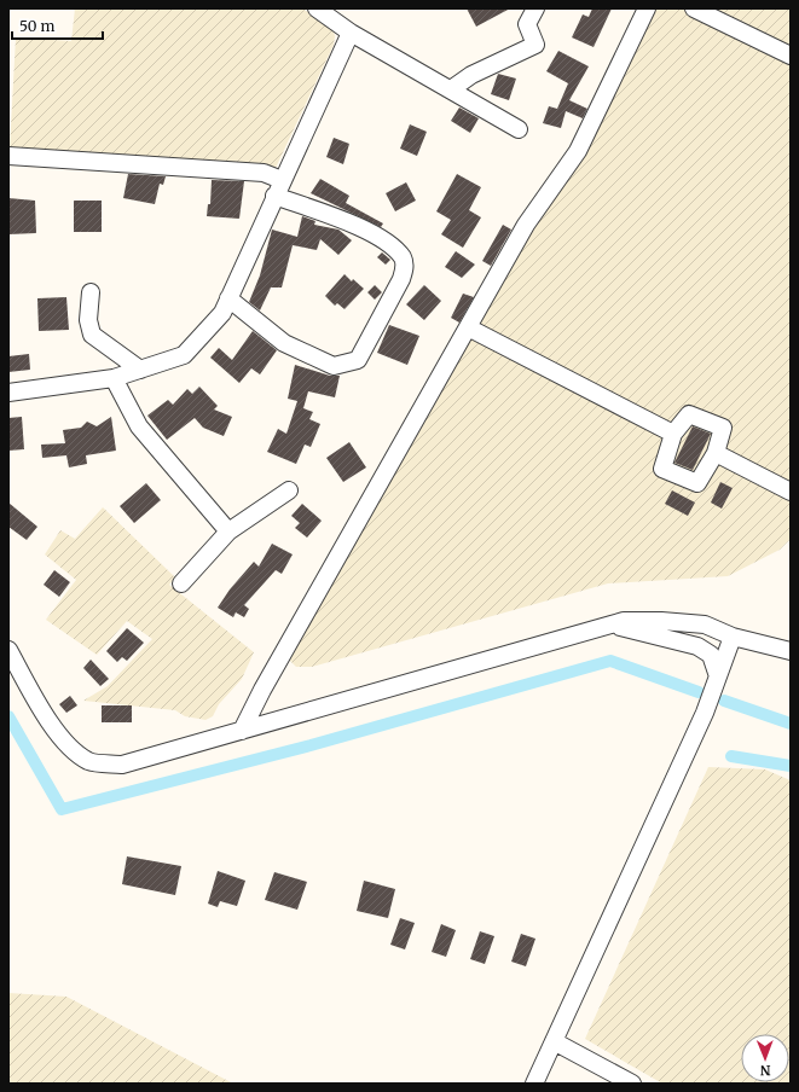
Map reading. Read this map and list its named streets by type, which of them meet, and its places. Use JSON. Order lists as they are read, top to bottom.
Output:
{
  "scale_bar": "50 m",
  "north": "bottom"
}
